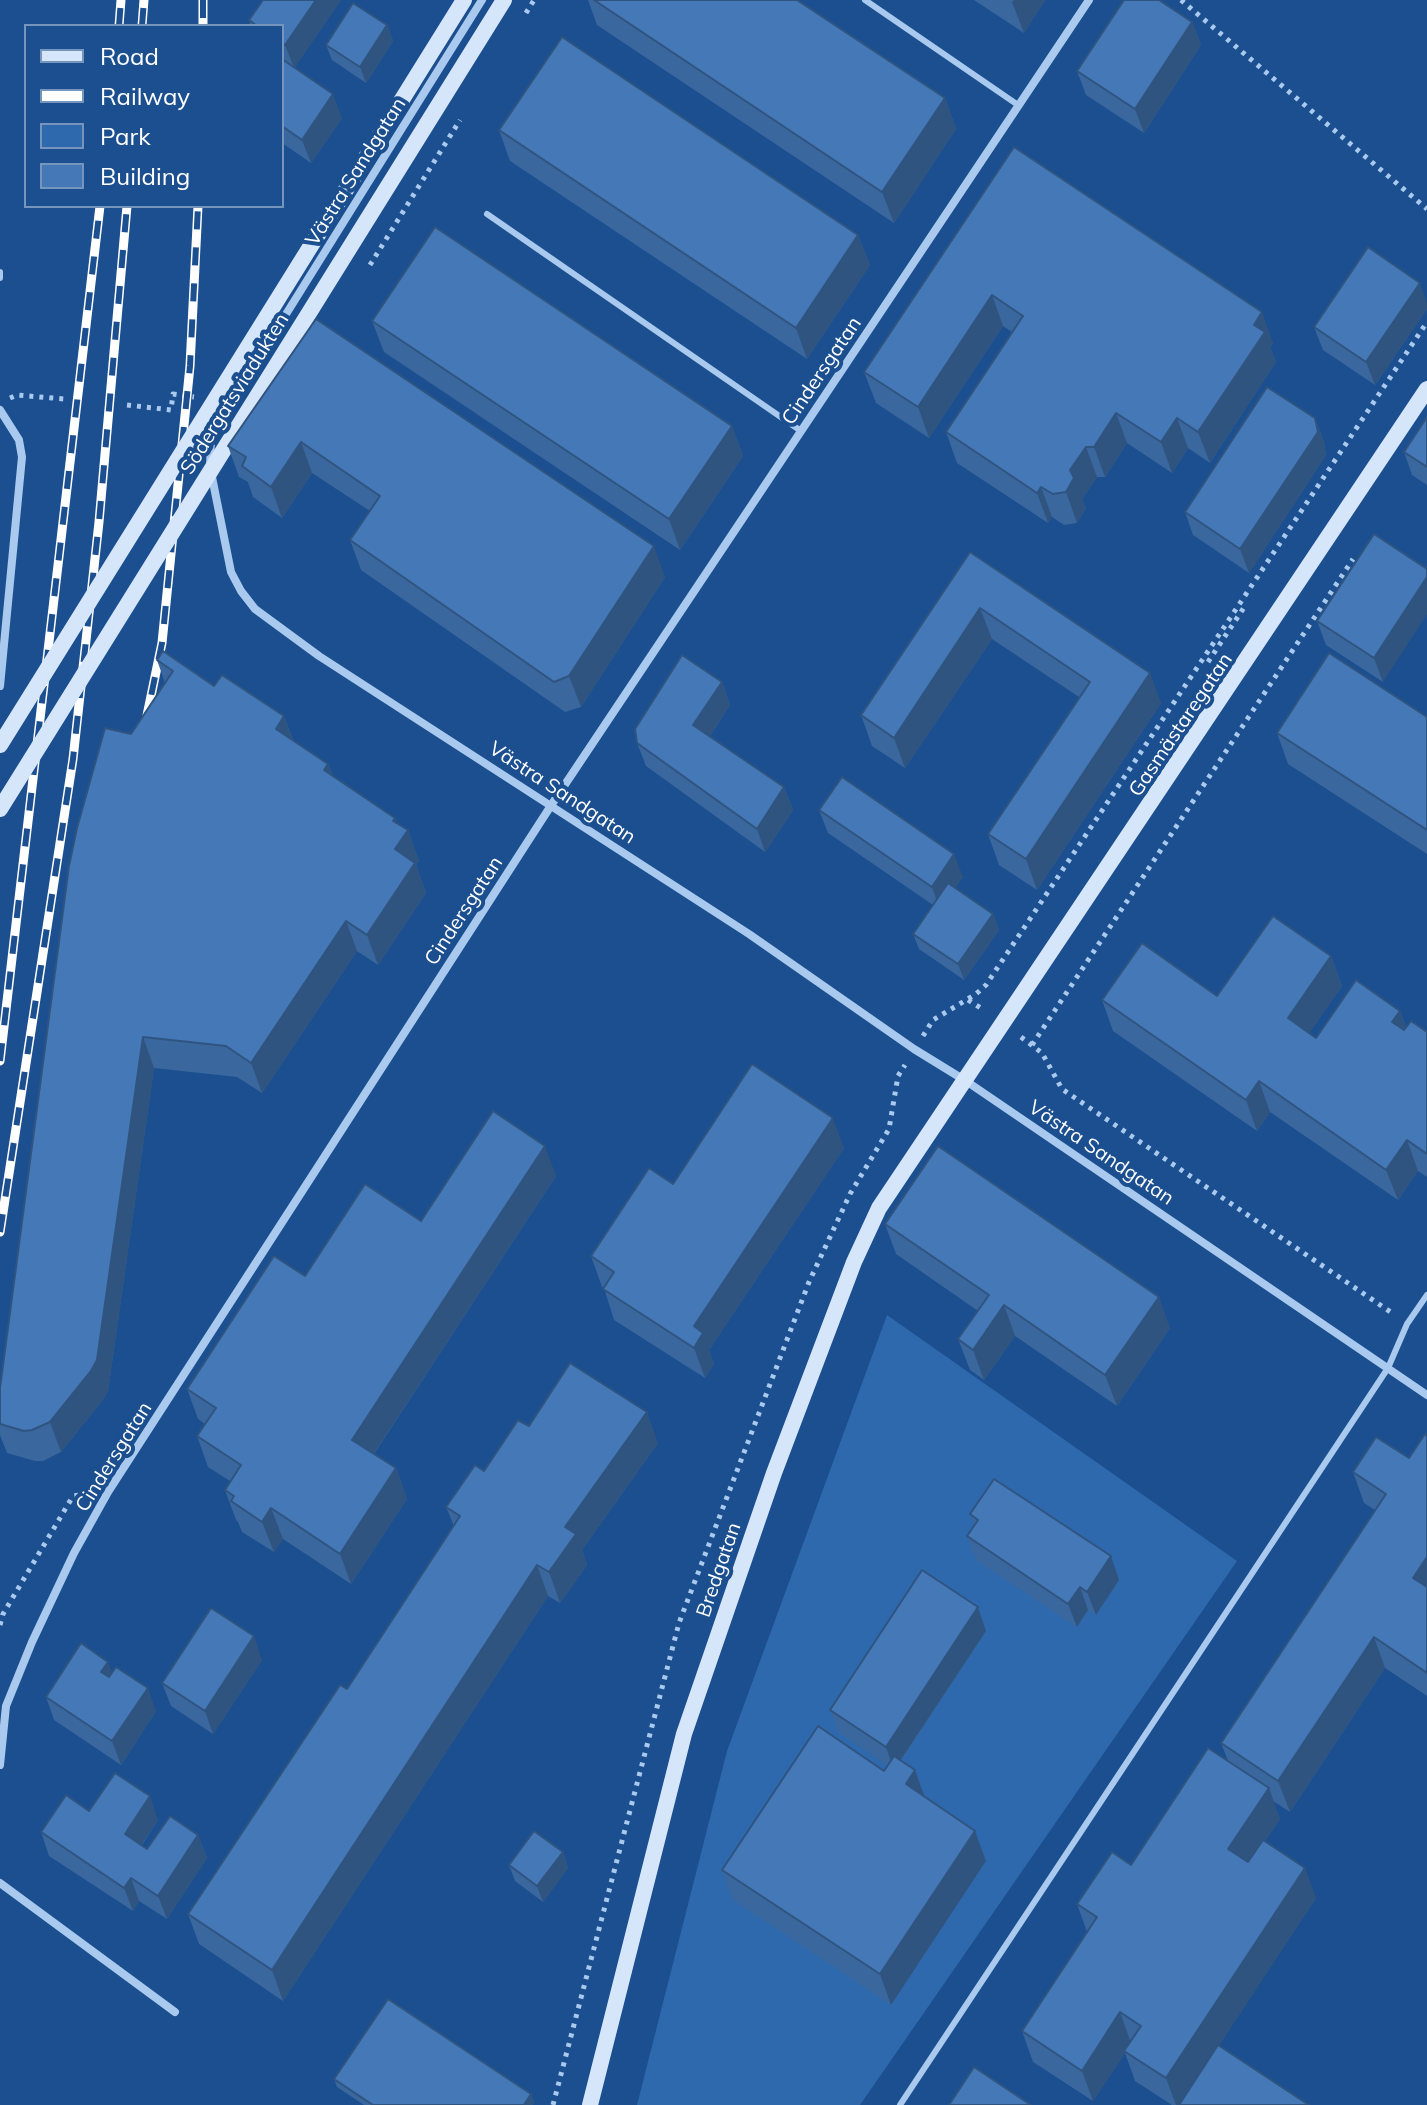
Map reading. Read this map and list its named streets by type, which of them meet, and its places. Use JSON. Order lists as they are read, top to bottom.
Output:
{
  "streets": {
    "street": [
      "Västra Sandgatan",
      "Cindersgatan",
      "Södergatsviadukten",
      "Gasmästaregatan",
      "Bredgatan"
    ]
  },
  "crossings": [
    ["Västra Sandgatan", "Cindersgatan"],
    ["Västra Sandgatan", "Gasmästaregatan"],
    ["Västra Sandgatan", "Bredgatan"],
    ["Gasmästaregatan", "Bredgatan"]
  ],
  "legend": [
    "Road",
    "Railway",
    "Park",
    "Building"
  ]
}
